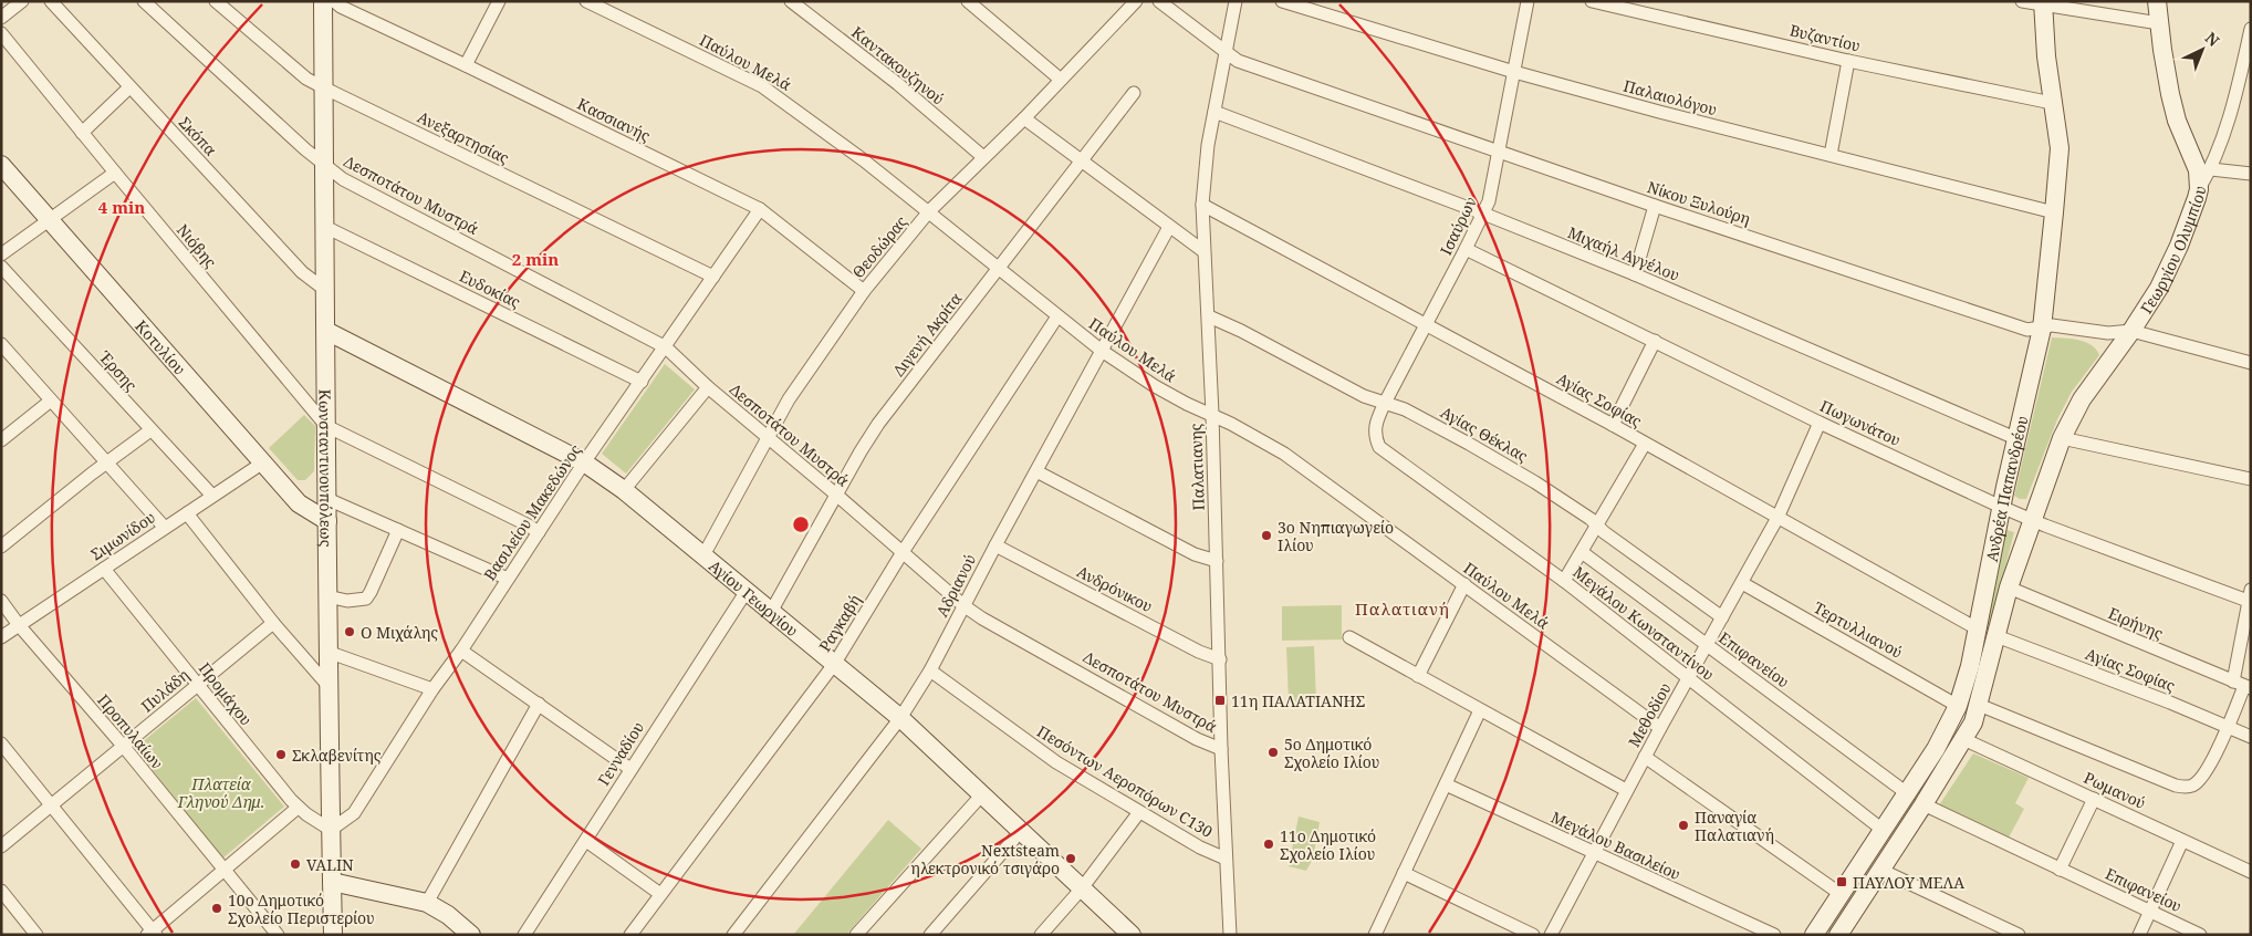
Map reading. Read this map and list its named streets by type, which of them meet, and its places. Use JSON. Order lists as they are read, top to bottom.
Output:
{
  "streets": {
    "street": [
      "Βυζαντίου",
      "Παύλου Μελά",
      "Καντακουζηνού",
      "Παλαιολόγου",
      "Κασσιανής",
      "Σκόπα",
      "Ανεξαρτησίας",
      "Δεσποτάτου Μυστρά",
      "Νίκου Ξυλούρη",
      "Ισαύρων",
      "Νιόβης",
      "Θεοδώρας",
      "Γεωργίου Ολυμπίου",
      "Μιχαήλ Αγγέλου",
      "Ευδοκίας",
      "Διγενή Ακρίτα",
      "Κοτυλίου",
      "Έρσης",
      "Αγίας Σοφίας",
      "Πωγωνάτου",
      "Αγίας Θέκλας",
      "Παλατιανης",
      "Κωνσταντινουπόλεως",
      "Ανδρέα Παπανδρέου",
      "Βασιλείου Μακεδώνος",
      "Σιμωνίδου",
      "Αδριανού",
      "Ανδρόνικου",
      "Αγίου Γεωργίου",
      "Ραγκαβή",
      "Μεγάλου Κωνσταντίνου",
      "Ειρήνης",
      "Τερτυλλιανού",
      "Επιφανείου",
      "Πυλάδη",
      "Προμάχου",
      "Μεθοδίου",
      "Προπυλαίων",
      "Γενναδίου",
      "Πεσόντων Αεροπόρων C130",
      "Ρωμανού",
      "Μεγάλου Βασιλείου"
    ]
  },
  "crossings": [
    ["Βυζαντίου", "Ανδρέα Παπανδρέου"],
    ["Παύλου Μελά", "Θεοδώρας"],
    ["Παύλου Μελά", "Διγενή Ακρίτα"],
    ["Παύλου Μελά", "Παλατιανης"],
    ["Παύλου Μελά", "Αδριανού"],
    ["Παύλου Μελά", "Ραγκαβή"],
    ["Παύλου Μελά", "Μεθοδίου"],
    ["Καντακουζηνού", "Θεοδώρας"],
    ["Παλαιολόγου", "Ισαύρων"],
    ["Παλαιολόγου", "Ανδρέα Παπανδρέου"],
    ["Κασσιανής", "Θεοδώρας"],
    ["Κασσιανής", "Βασιλείου Μακεδώνος"],
    ["Σκόπα", "Κωνσταντινουπόλεως"],
    ["Ανεξαρτησίας", "Κωνσταντινουπόλεως"],
    ["Ανεξαρτησίας", "Βασιλείου Μακεδώνος"],
    ["Δεσποτάτου Μυστρά", "Θεοδώρας"],
    ["Δεσποτάτου Μυστρά", "Διγενή Ακρίτα"],
    ["Δεσποτάτου Μυστρά", "Παλατιανης"],
    ["Δεσποτάτου Μυστρά", "Κωνσταντινουπόλεως"],
    ["Δεσποτάτου Μυστρά", "Βασιλείου Μακεδώνος"],
    ["Δεσποτάτου Μυστρά", "Αδριανού"],
    ["Δεσποτάτου Μυστρά", "Ραγκαβή"],
    ["Νίκου Ξυλούρη", "Ισαύρων"],
    ["Νίκου Ξυλούρη", "Γεωργίου Ολυμπίου"],
    ["Νίκου Ξυλούρη", "Παλατιανης"],
    ["Νίκου Ξυλούρη", "Ανδρέα Παπανδρέου"],
    ["Ισαύρων", "Μιχαήλ Αγγέλου"],
    ["Ισαύρων", "Αγίας Σοφίας"],
    ["Ισαύρων", "Πωγωνάτου"],
    ["Ισαύρων", "Αγίας Θέκλας"],
    ["Ισαύρων", "Μεγάλου Κωνσταντίνου"],
    ["Νιόβης", "Κωνσταντινουπόλεως"],
    ["Θεοδώρας", "Αγίου Γεωργίου"],
    ["Γεωργίου Ολυμπίου", "Ανδρέα Παπανδρέου"],
    ["Μιχαήλ Αγγέλου", "Παλατιανης"],
    ["Μιχαήλ Αγγέλου", "Ανδρέα Παπανδρέου"],
    ["Ευδοκίας", "Κωνσταντινουπόλεως"],
    ["Ευδοκίας", "Βασιλείου Μακεδώνος"],
    ["Διγενή Ακρίτα", "Αγίου Γεωργίου"],
    ["Κοτυλίου", "Κωνσταντινουπόλεως"],
    ["Κοτυλίου", "Σιμωνίδου"],
    ["Έρσης", "Σιμωνίδου"],
    ["Αγίας Σοφίας", "Παλατιανης"],
    ["Αγίας Σοφίας", "Ανδρέα Παπανδρέου"],
    ["Αγίας Σοφίας", "Μεθοδίου"],
    ["Πωγωνάτου", "Ανδρέα Παπανδρέου"],
    ["Πωγωνάτου", "Μεθοδίου"],
    ["Αγίας Θέκλας", "Παλατιανης"],
    ["Αγίας Θέκλας", "Μεθοδίου"],
    ["Παλατιανης", "Ανδρόνικου"],
    ["Παλατιανης", "Πεσόντων Αεροπόρων C130"],
    ["Κωνσταντινουπόλεως", "Βασιλείου Μακεδώνος"],
    ["Κωνσταντινουπόλεως", "Αγίου Γεωργίου"],
    ["Κωνσταντινουπόλεως", "Προμάχου"],
    ["Ανδρέα Παπανδρέου", "Μεγάλου Κωνσταντίνου"],
    ["Ανδρέα Παπανδρέου", "Ειρήνης"],
    ["Ανδρέα Παπανδρέου", "Τερτυλλιανού"],
    ["Ανδρέα Παπανδρέου", "Επιφανείου"],
    ["Ανδρέα Παπανδρέου", "Ρωμανού"],
    ["Βασιλείου Μακεδώνος", "Αγίου Γεωργίου"],
    ["Βασιλείου Μακεδώνος", "Προμάχου"],
    ["Σιμωνίδου", "Προμάχου"],
    ["Σιμωνίδου", "Προπυλαίων"],
    ["Αδριανού", "Ανδρόνικου"],
    ["Αδριανού", "Αγίου Γεωργίου"],
    ["Αδριανού", "Πεσόντων Αεροπόρων C130"],
    ["Αγίου Γεωργίου", "Ραγκαβή"],
    ["Αγίου Γεωργίου", "Γενναδίου"],
    ["Μεγάλου Κωνσταντίνου", "Μεθοδίου"],
    ["Τερτυλλιανού", "Μεθοδίου"],
    ["Επιφανείου", "Μεθοδίου"],
    ["Πυλάδη", "Προμάχου"],
    ["Πυλάδη", "Προπυλαίων"],
    ["Μεθοδίου", "Μεγάλου Βασιλείου"]
  ],
  "districts": ["Παλατιανή"],
  "parks": ["Πλατεία Γληνού Δημ."],
  "places": {
    "other": [
      "3ο Νηπιαγωγείο Ιλίου",
      "Ο Μιχάλης",
      "5ο Δημοτικό Σχολείο Ιλίου",
      "Σκλαβενίτης",
      "Παναγία Παλατιανή",
      "11ο Δημοτικό Σχολείο Ιλίου",
      "Nextsteam ηλεκτρονικό τσιγάρο",
      "VALIN",
      "10ο Δημοτικό Σχολείο Περιστερίου"
    ],
    "transit": ["11η ΠΑΛΑΤΙΑΝΗΣ", "ΠΑΥΛΟΥ ΜΕΛΑ"]
  },
  "north": "top right",
  "rings": ["4 min", "2 min"]
}
